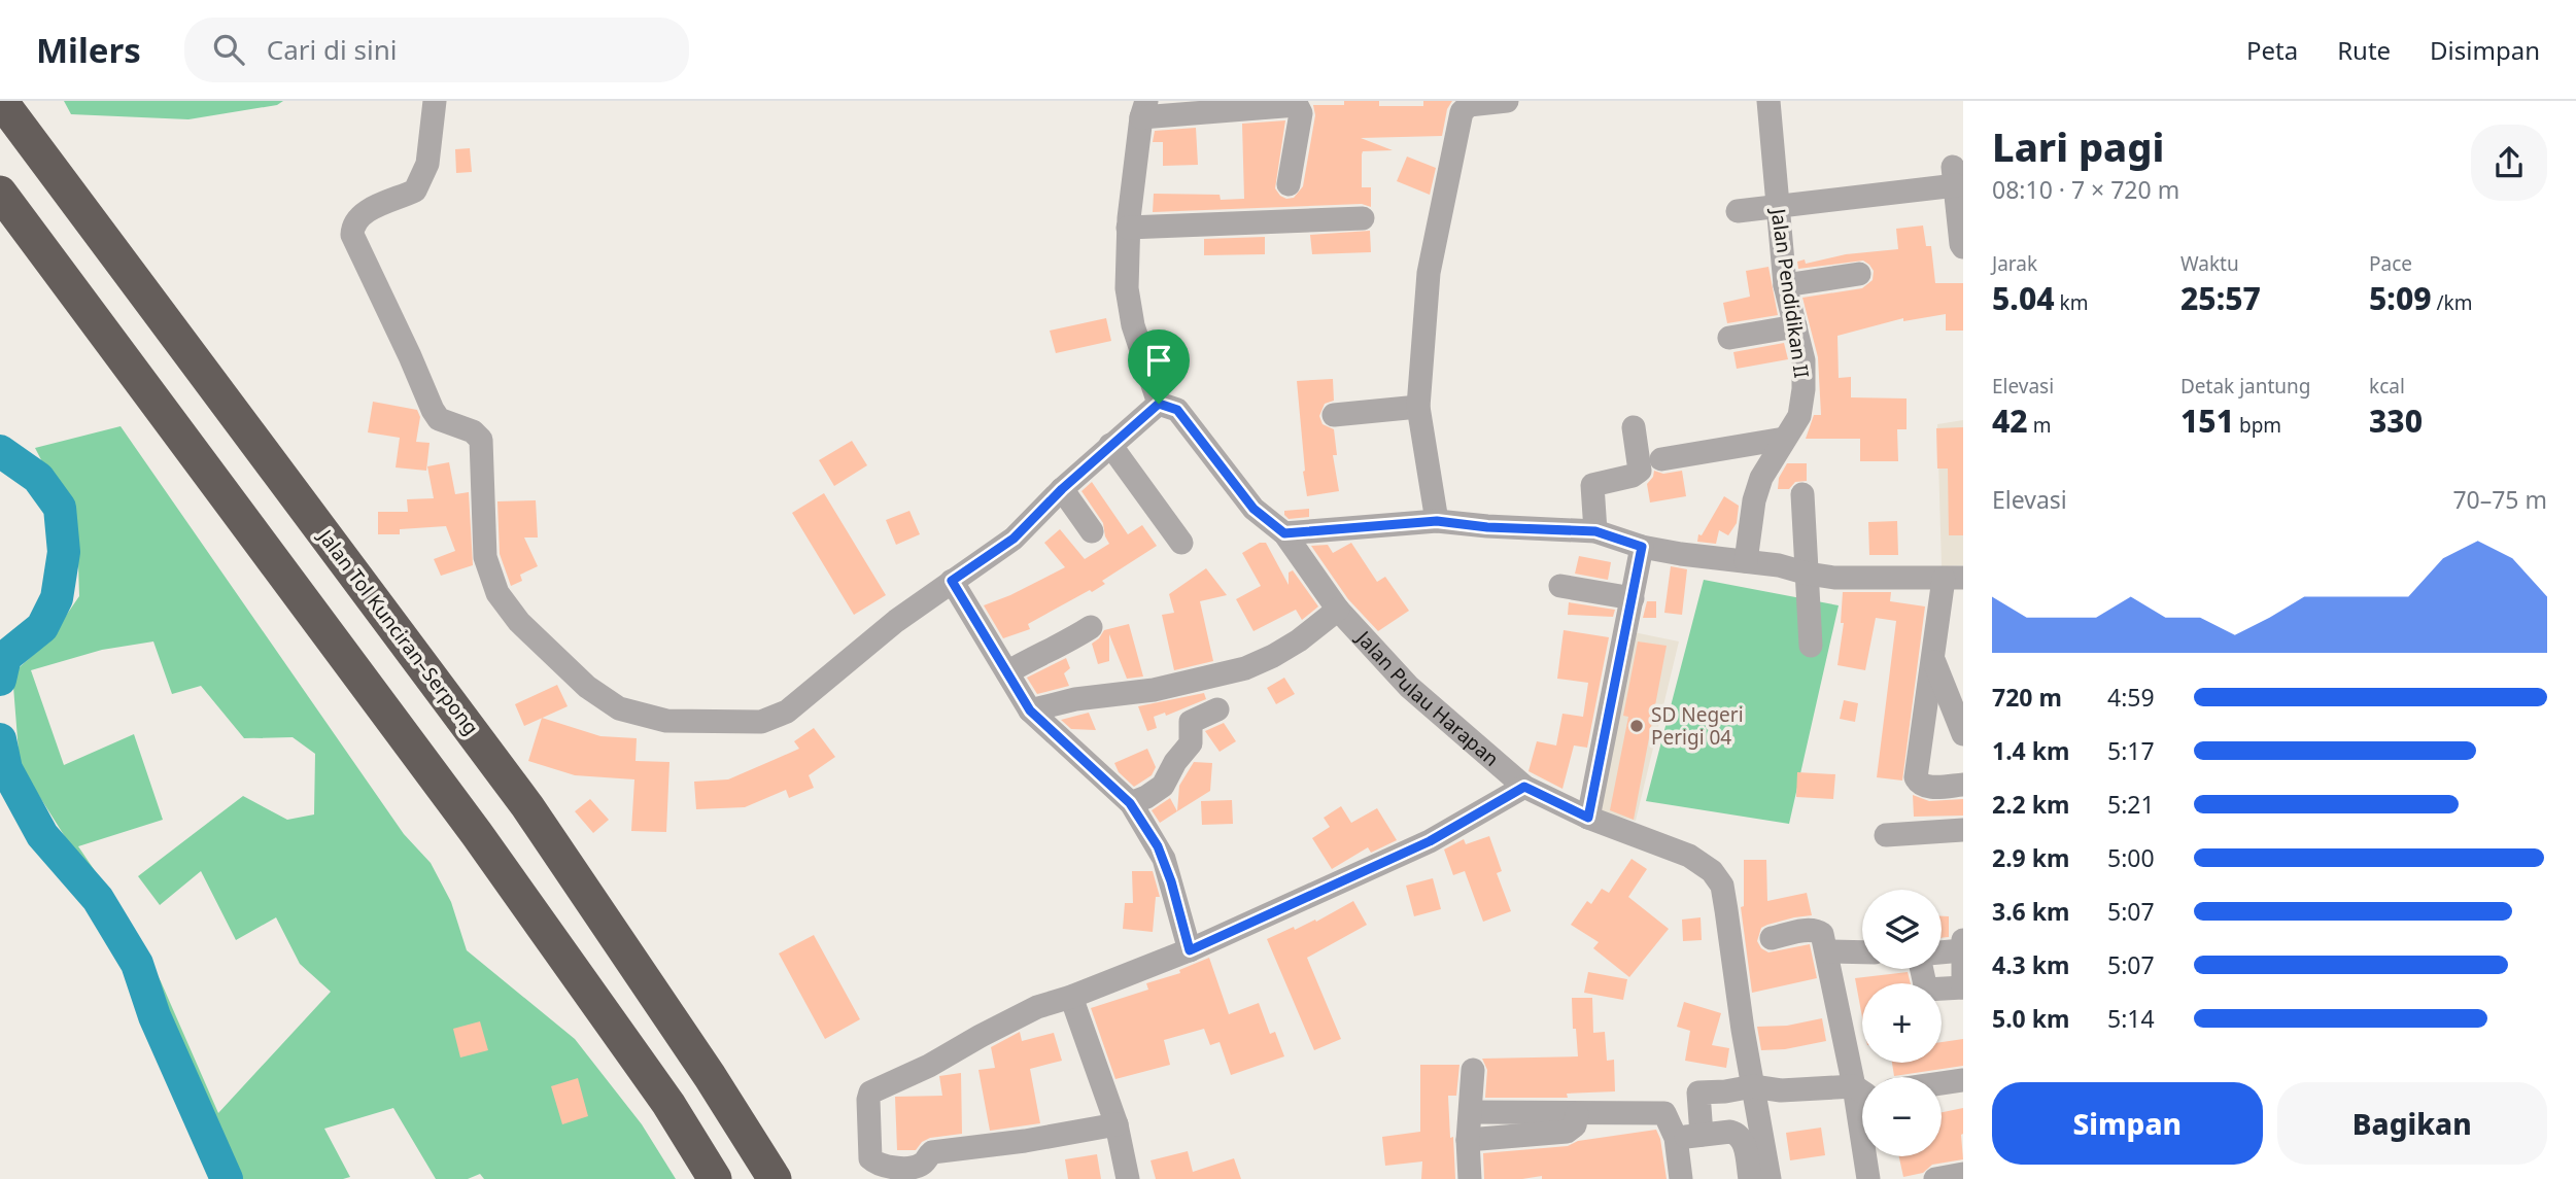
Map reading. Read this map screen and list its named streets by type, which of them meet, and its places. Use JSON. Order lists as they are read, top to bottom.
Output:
{
  "streets": {
    "highway": ["Jalan Tol Kunciran–Serpong"],
    "street": ["Jalan Pendidikan II", "Jalan Pulau Harapan"]
  },
  "places": ["SD Negeri Perigi 04"],
  "page": {
    "header": "Milers",
    "search": "Cari di sini",
    "nav": ["Peta", "Rute", "Disimpan"],
    "heading": ["Lari pagi", "08:10 · 7 × 720 m"],
    "stats": [
      ["Jarak", "5.04 km"],
      ["Waktu", "25:57"],
      ["Pace", "5:09 /km"],
      ["Elevasi", "42 m"],
      ["Detak jantung", "151 bpm"],
      ["kcal", "330"]
    ],
    "chart": ["Elevasi", "70–75 m"],
    "list": [
      {
        "name": "720 m",
        "note": "4:59"
      },
      {
        "name": "1.4 km",
        "note": "5:17"
      },
      {
        "name": "2.2 km",
        "note": "5:21"
      },
      {
        "name": "2.9 km",
        "note": "5:00"
      },
      {
        "name": "3.6 km",
        "note": "5:07"
      },
      {
        "name": "4.3 km",
        "note": "5:07"
      },
      {
        "name": "5.0 km",
        "note": "5:14"
      }
    ],
    "map_buttons": ["+", "−"],
    "buttons": ["Simpan", "Bagikan"]
  }
}
